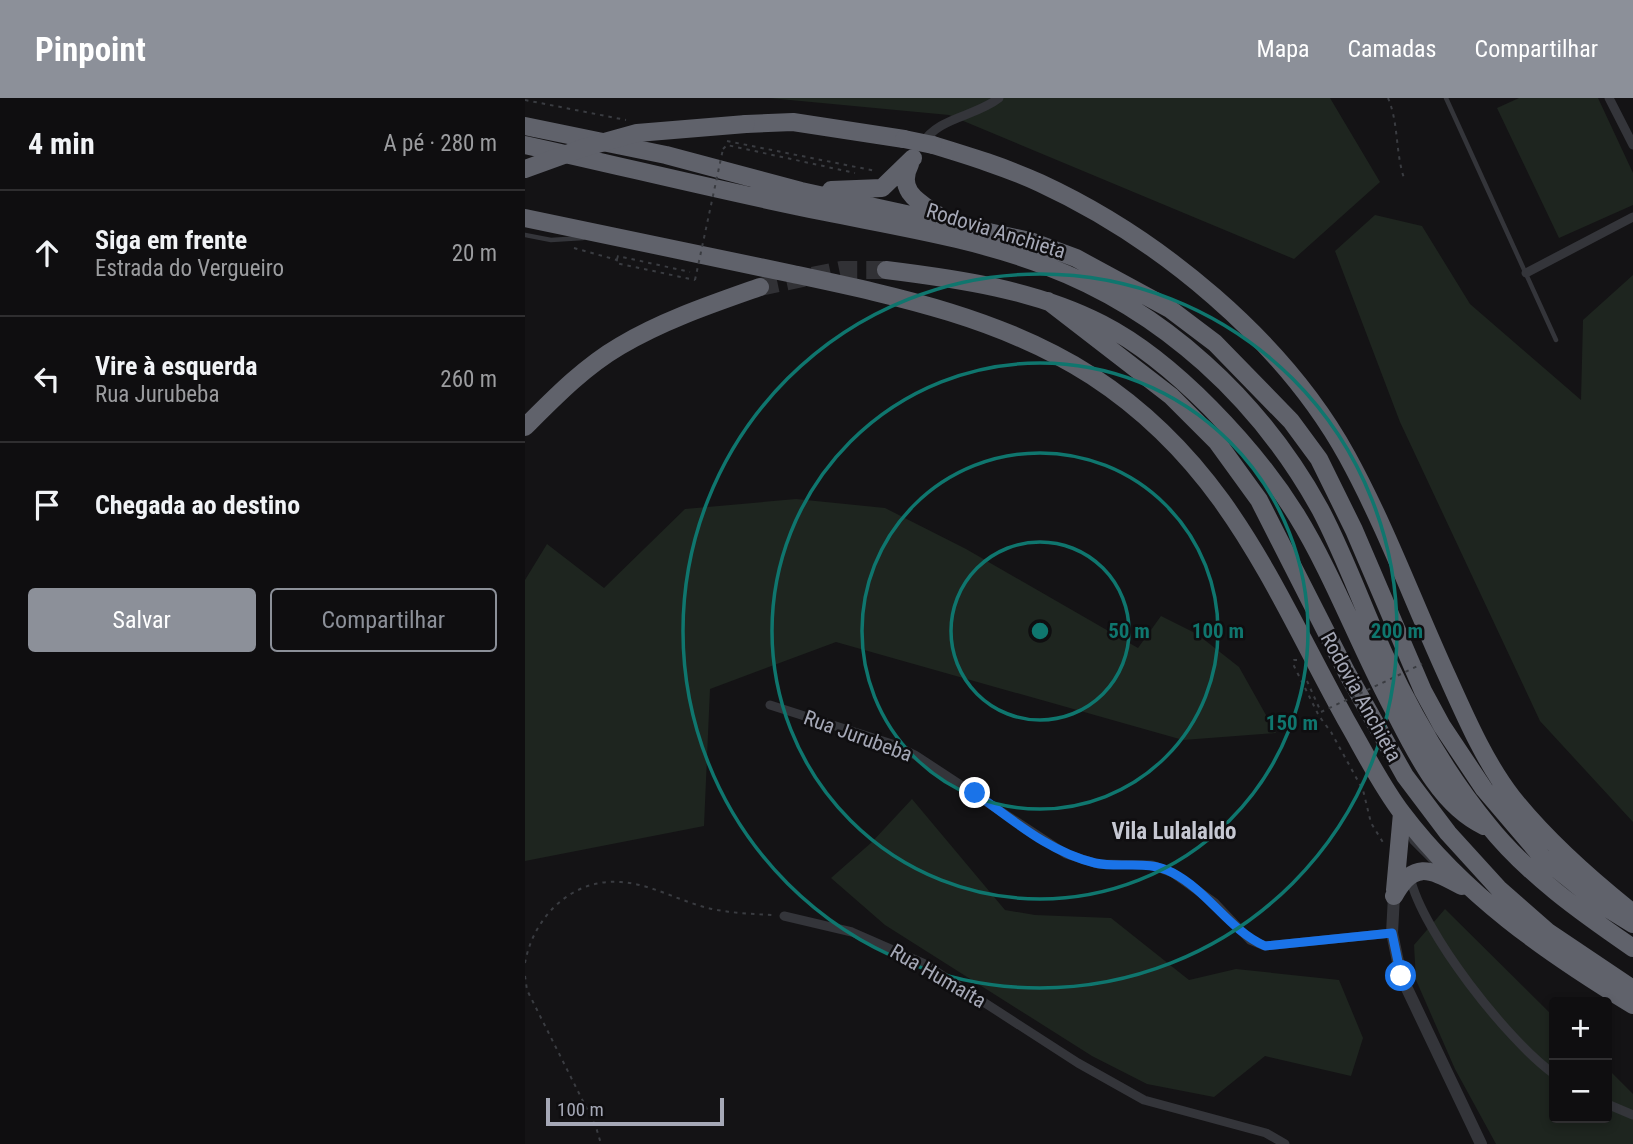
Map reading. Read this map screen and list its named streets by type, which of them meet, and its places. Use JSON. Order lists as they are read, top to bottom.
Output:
{
  "streets": {
    "highway": ["Rodovia Anchieta"],
    "street": ["Rua Jurubeba", "Rua Humaíta"]
  },
  "districts": ["Vila Lulalaldo"],
  "scale_bar": "100 m",
  "page": {
    "header": "Pinpoint",
    "nav": ["Mapa", "Camadas", "Compartilhar"],
    "heading": ["4 min", "A pé · 280 m"],
    "list": [
      ["Siga em frente", "Estrada do Vergueiro", "20 m"],
      ["Vire à esquerda", "Rua Jurubeba", "260 m"],
      "Chegada ao destino"
    ],
    "buttons": ["Salvar", "Compartilhar"],
    "map_buttons": ["+", "−"],
    "scale": "100 m"
  },
  "rings": [
    "50 m",
    "100 m",
    "200 m",
    "150 m"
  ]
}
